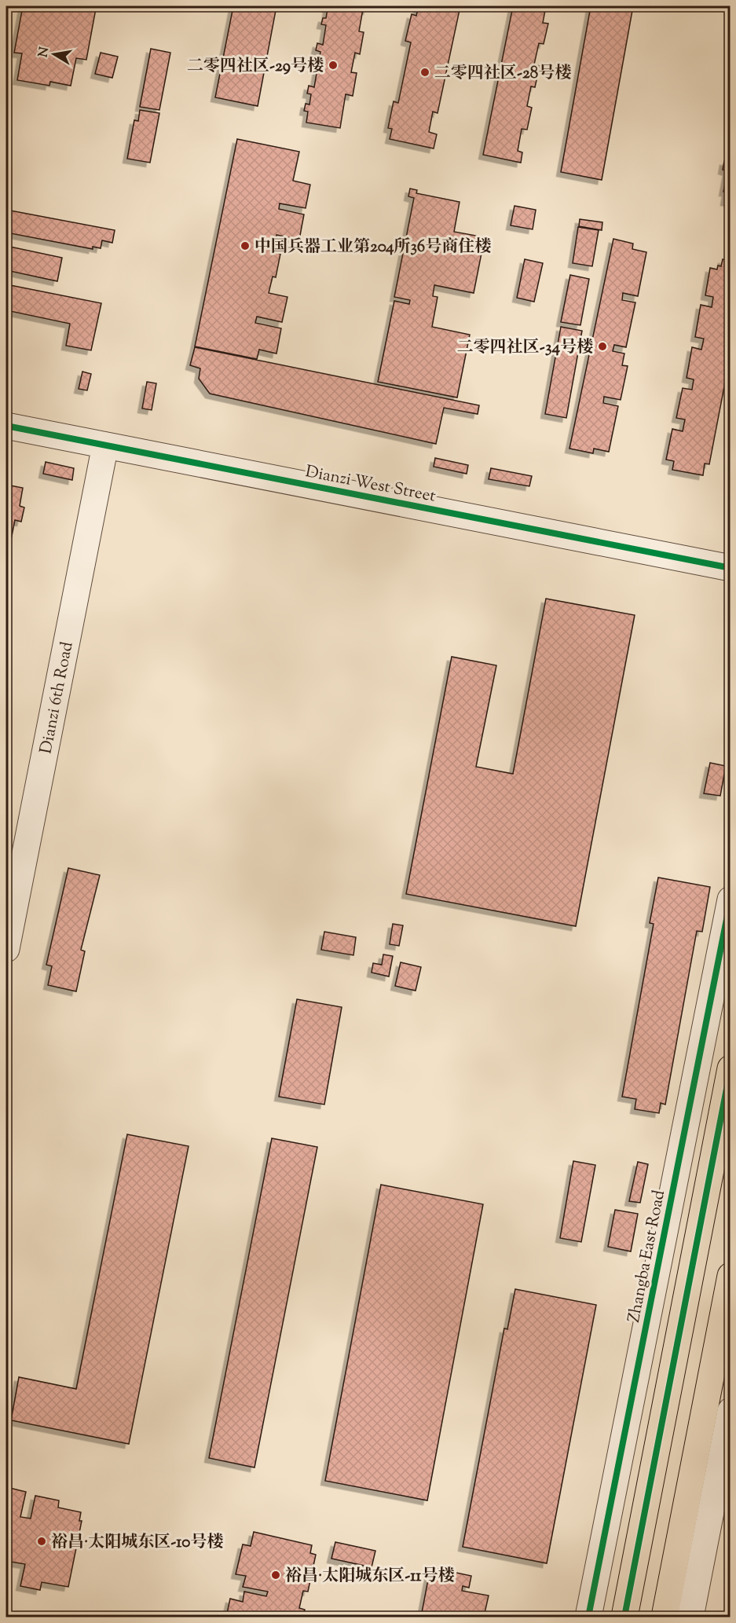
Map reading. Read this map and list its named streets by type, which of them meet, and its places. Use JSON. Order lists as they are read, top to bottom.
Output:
{
  "streets": {
    "street": ["Dianzi West Street", "Dianzi 6th Road", "Zhangba East Road"]
  },
  "crossings": [
    ["Dianzi West Street", "Dianzi 6th Road"]
  ],
  "places": [
    "二零四社区-29号楼",
    "二零四社区-28号楼",
    "中国兵器工业第204所36号商住楼",
    "二零四社区-34号楼",
    "裕昌·太阳城东区-10号楼",
    "裕昌·太阳城东区-11号楼"
  ],
  "north": "left"
}
